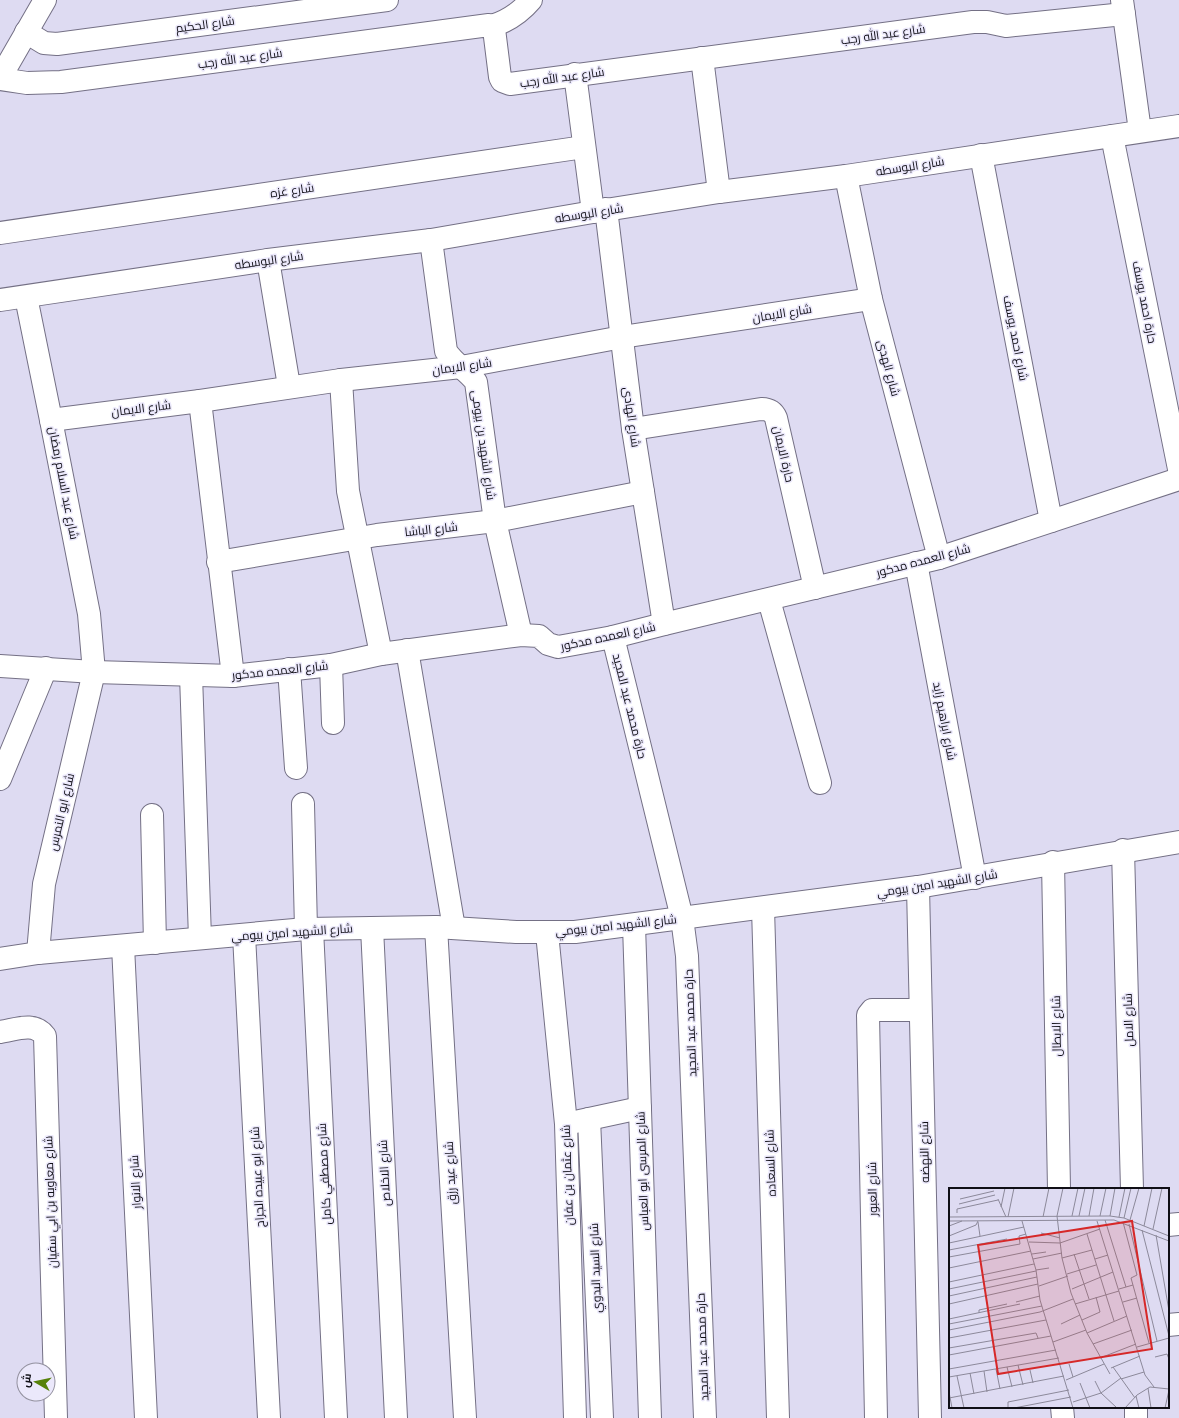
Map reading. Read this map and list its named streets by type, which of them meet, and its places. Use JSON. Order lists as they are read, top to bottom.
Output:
{
  "streets": {
    "street": [
      "شارع الحكيم",
      "شارع عبد الله رجب",
      "شارع البوسطه",
      "شارع غزه",
      "حارة احمد يوسف",
      "شارع الايمان",
      "شارع احمد يوسف",
      "شارع الهدى",
      "شارع الهادى",
      "شارع الشهيد بن بيومى",
      "حارة الايمان",
      "شارع عبد السلام رمضان",
      "شارع الباشا",
      "شارع العمده مدكور",
      "حارة محمد عبد المجيد",
      "شارع ابراهيم زايد",
      "شارع ابو النمرس",
      "شارع الشهيد امين بيومي",
      "شارع الامل",
      "شارع الابطال",
      "شارع النهضه",
      "شارع السعاده",
      "شارع المرسى ابو العباس",
      "شارع الاخلاص",
      "شارع عيد رزق",
      "شارع مصطفي كامل",
      "شارع عثمان بن عفان",
      "شارع ابو عبيده الجراح",
      "شارع الانوار",
      "شارع العبور",
      "شارع معاويه بن ابي سفيان",
      "شارع السيد البدوي"
    ]
  },
  "crossings": [
    ["شارع عبد الله رجب", "شارع الهادى"],
    ["شارع البوسطه", "حارة احمد يوسف"],
    ["شارع البوسطه", "شارع احمد يوسف"],
    ["شارع البوسطه", "شارع الهدى"],
    ["شارع البوسطه", "شارع الهادى"],
    ["شارع البوسطه", "شارع الشهيد بن بيومى"],
    ["شارع البوسطه", "شارع عبد السلام رمضان"],
    ["شارع غزه", "شارع الهادى"],
    ["شارع الايمان", "شارع الهدى"],
    ["شارع الايمان", "شارع الهادى"],
    ["شارع الايمان", "شارع الشهيد بن بيومى"],
    ["شارع الايمان", "شارع عبد السلام رمضان"],
    ["شارع احمد يوسف", "شارع العمده مدكور"],
    ["شارع الهدى", "شارع العمده مدكور"],
    ["شارع الهادى", "حارة الايمان"],
    ["شارع الهادى", "شارع الباشا"],
    ["شارع الهادى", "شارع العمده مدكور"],
    ["شارع الشهيد بن بيومى", "شارع الباشا"],
    ["شارع الشهيد بن بيومى", "شارع العمده مدكور"],
    ["حارة الايمان", "شارع العمده مدكور"],
    ["شارع عبد السلام رمضان", "شارع العمده مدكور"],
    ["شارع عبد السلام رمضان", "شارع ابو النمرس"],
    ["شارع العمده مدكور", "حارة محمد عبد المجيد"],
    ["شارع العمده مدكور", "شارع ابراهيم زايد"],
    ["شارع العمده مدكور", "شارع ابو النمرس"],
    ["شارع العمده مدكور", "شارع عيد رزق"],
    ["حارة محمد عبد المجيد", "شارع الشهيد امين بيومي"],
    ["شارع ابراهيم زايد", "شارع الشهيد امين بيومي"],
    ["شارع ابو النمرس", "شارع الشهيد امين بيومي"],
    ["شارع الشهيد امين بيومي", "شارع الامل"],
    ["شارع الشهيد امين بيومي", "شارع الابطال"],
    ["شارع الشهيد امين بيومي", "شارع النهضه"],
    ["شارع الشهيد امين بيومي", "شارع السعاده"],
    ["شارع الشهيد امين بيومي", "شارع المرسى ابو العباس"],
    ["شارع الشهيد امين بيومي", "شارع الاخلاص"],
    ["شارع الشهيد امين بيومي", "شارع عيد رزق"],
    ["شارع الشهيد امين بيومي", "شارع مصطفي كامل"],
    ["شارع الشهيد امين بيومي", "شارع عثمان بن عفان"],
    ["شارع الشهيد امين بيومي", "شارع ابو عبيده الجراح"],
    ["شارع الشهيد امين بيومي", "شارع الانوار"],
    ["شارع النهضه", "شارع العبور"]
  ],
  "north": "left"
}
